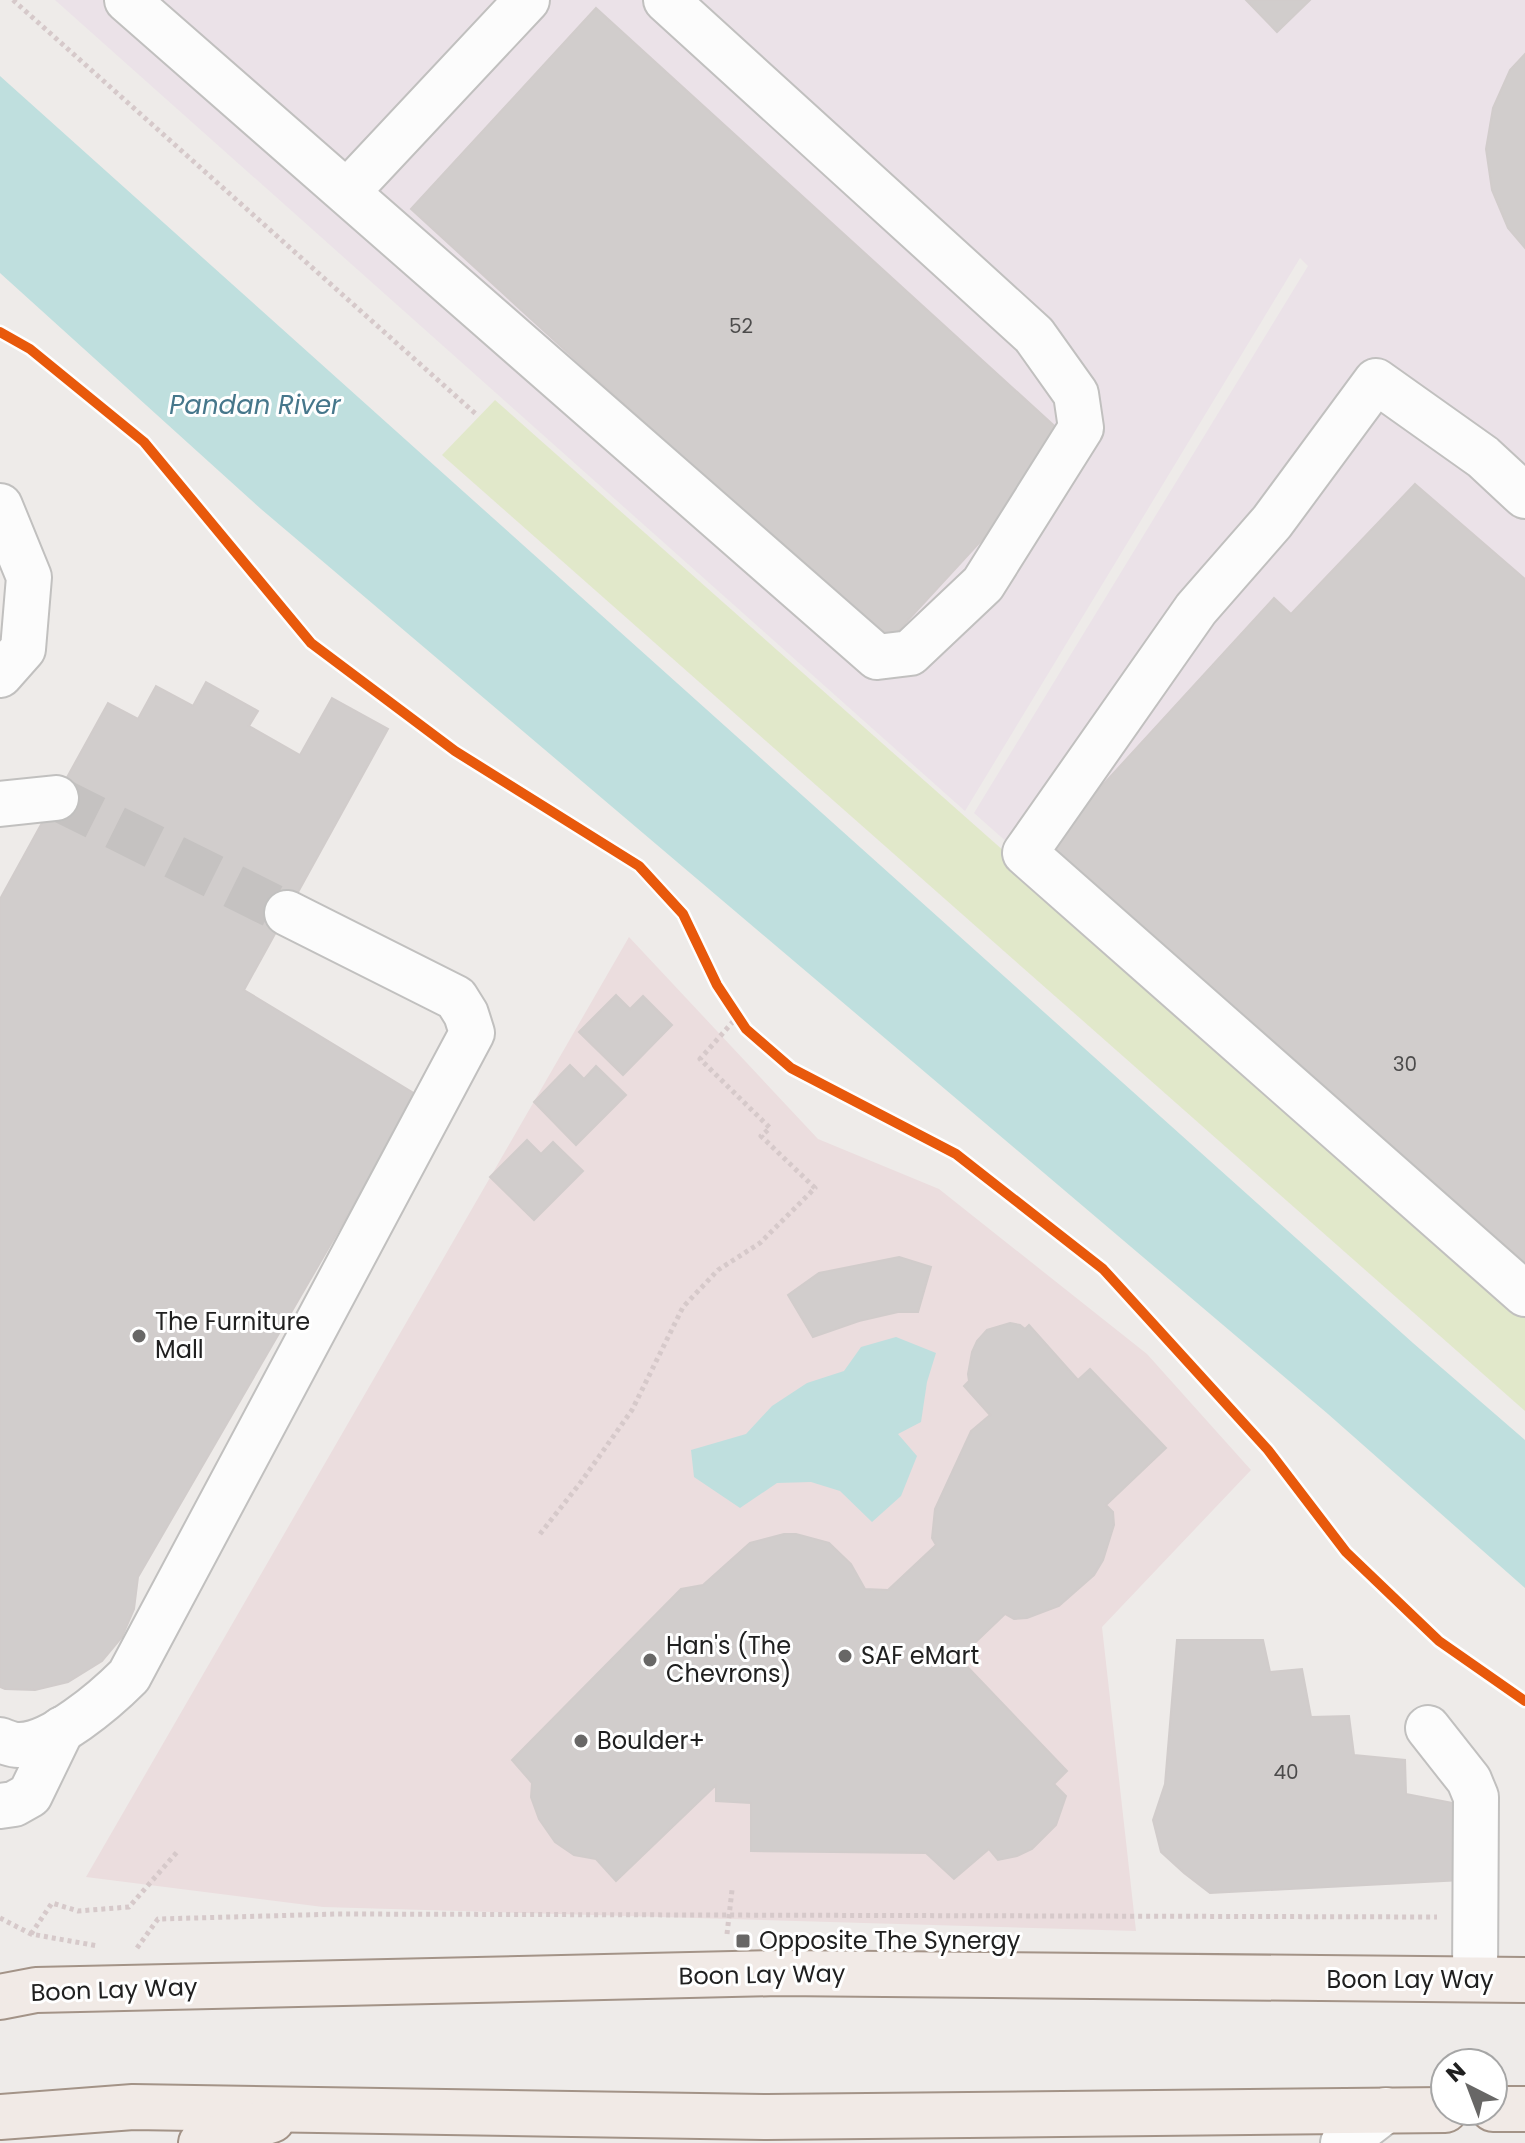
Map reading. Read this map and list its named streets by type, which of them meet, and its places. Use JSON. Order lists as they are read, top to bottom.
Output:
{
  "streets": {
    "main road": ["Boon Lay Way"]
  },
  "water": ["Pandan River"],
  "places": {
    "other": [
      "The Furniture Mall",
      "SAF eMart",
      "Han's (The Chevrons)",
      "Boulder+"
    ],
    "transit": ["Opposite The Synergy"]
  },
  "house_numbers": ["52", "30", "40"],
  "north": "top left"
}
